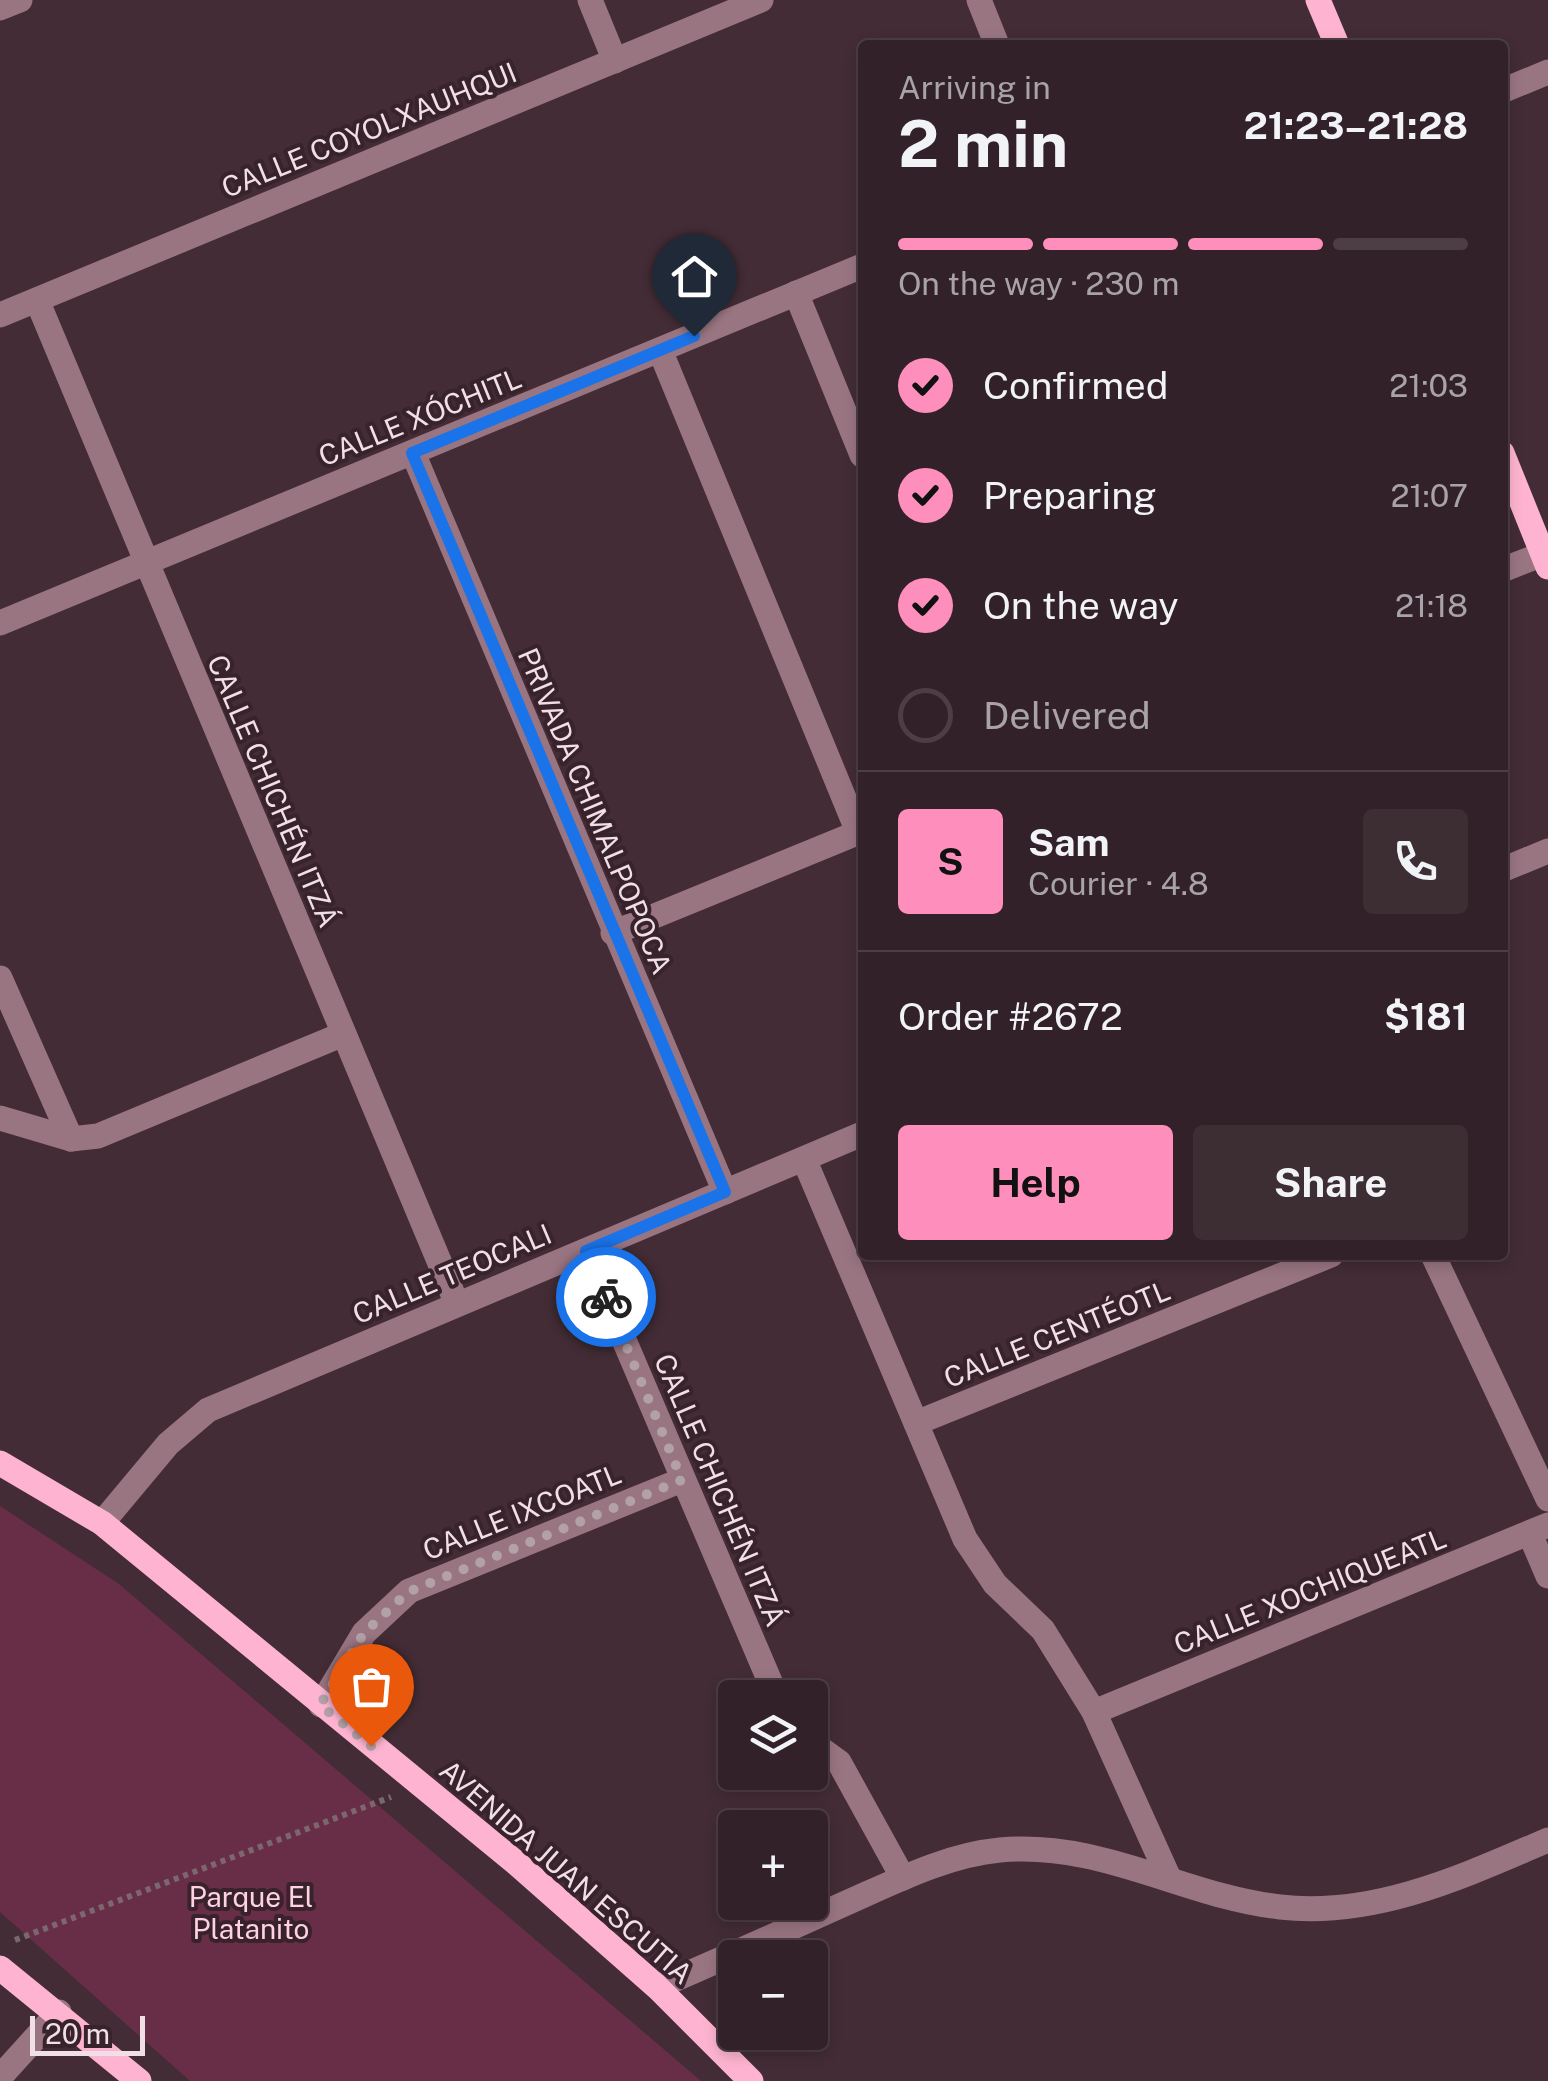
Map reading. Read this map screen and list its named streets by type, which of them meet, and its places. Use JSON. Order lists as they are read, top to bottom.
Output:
{
  "streets": {
    "main road": ["AVENIDA JUAN ESCUTIA"],
    "street": [
      "CALLE COYOLXAUHQUI",
      "CALLE XÓCHITL",
      "CALLE CHICHÉN ITZÁ",
      "PRIVADA CHIMALPOPOCA",
      "CALLE TEOCALI",
      "CALLE CENTÉOTL",
      "CALLE IXCOATL",
      "CALLE XOCHIQUEATL"
    ]
  },
  "crossings": [
    ["CALLE COYOLXAUHQUI", "CALLE CHICHÉN ITZÁ"],
    ["CALLE XÓCHITL", "CALLE CHICHÉN ITZÁ"],
    ["CALLE XÓCHITL", "PRIVADA CHIMALPOPOCA"],
    ["CALLE CHICHÉN ITZÁ", "CALLE TEOCALI"],
    ["CALLE CHICHÉN ITZÁ", "CALLE IXCOATL"],
    ["PRIVADA CHIMALPOPOCA", "CALLE TEOCALI"],
    ["CALLE TEOCALI", "AVENIDA JUAN ESCUTIA"],
    ["CALLE IXCOATL", "AVENIDA JUAN ESCUTIA"]
  ],
  "parks": ["Parque El Platanito"],
  "scale_bar": "20 m",
  "page": {
    "heading": ["2 min", "Arriving in", "21:23–21:28"],
    "panel": [
      "Sam",
      "Courier · 4.8",
      "Order #2672",
      "$181"
    ],
    "bar": "On the way · 230 m",
    "list": [
      ["Confirmed", "21:03"],
      ["Preparing", "21:07"],
      ["On the way", "21:18"],
      "Delivered"
    ],
    "round": "S",
    "buttons": ["Help", "Share"],
    "map_buttons": ["+", "−"],
    "scale": "20 m"
  }
}
